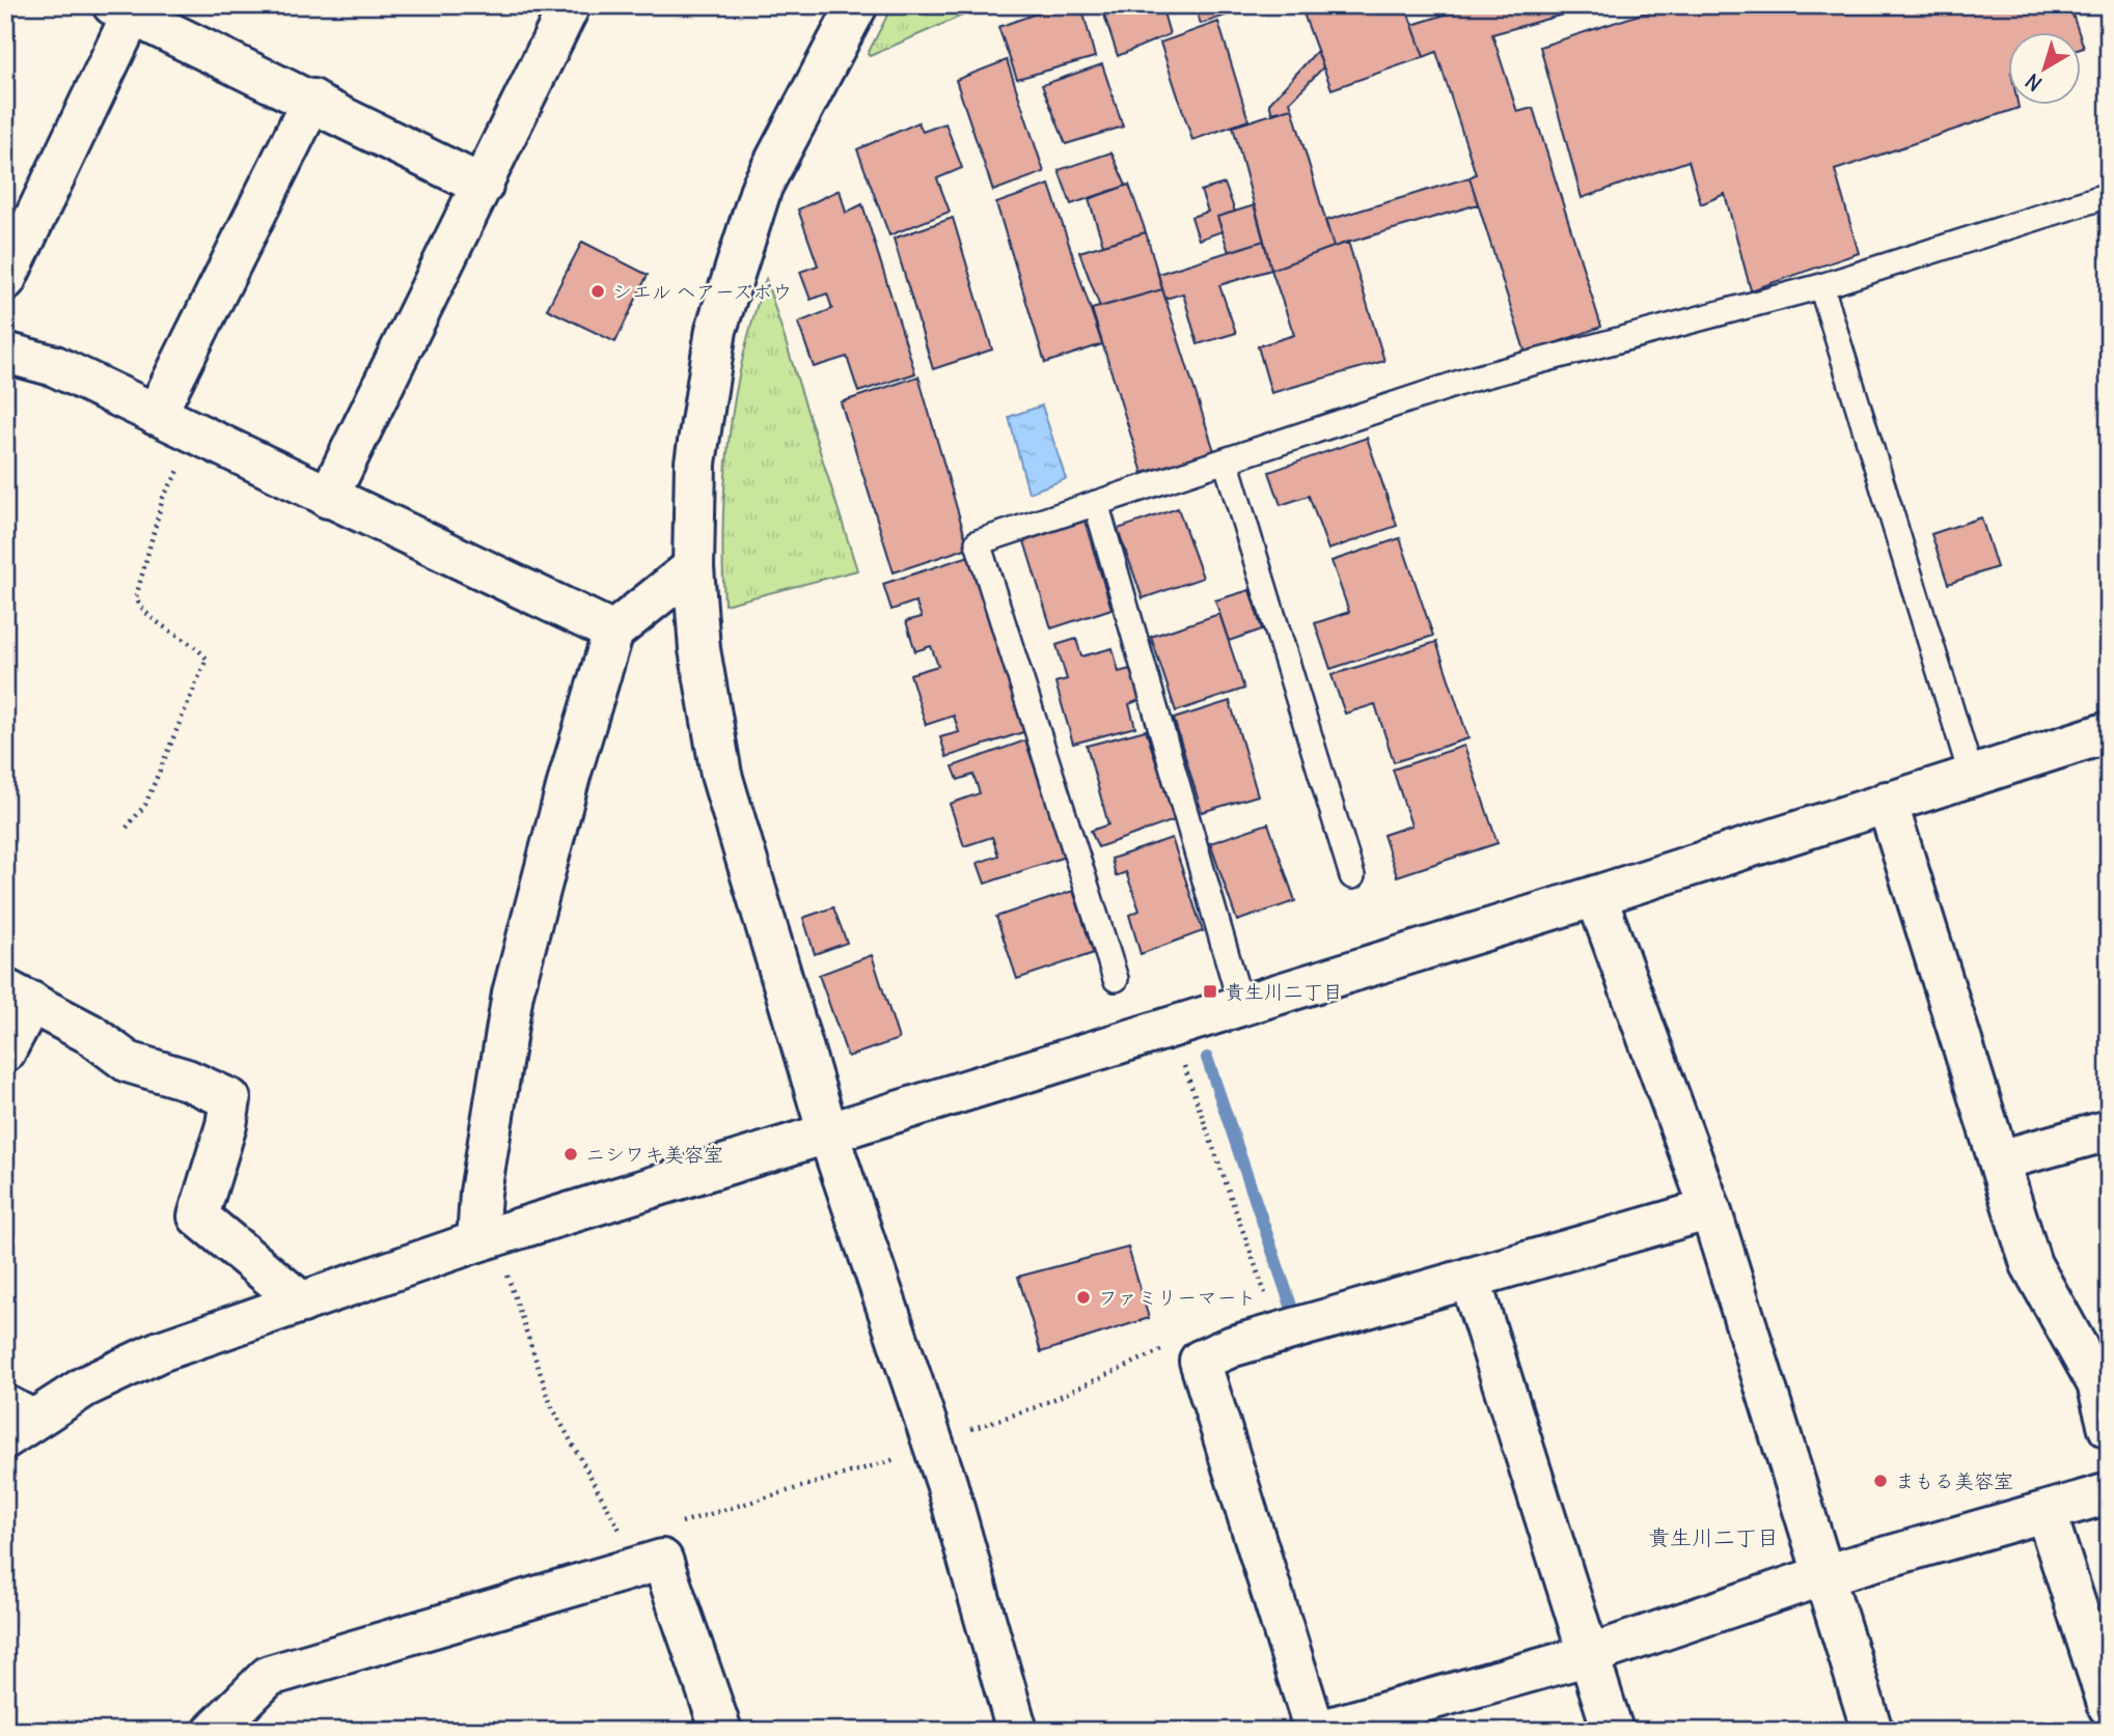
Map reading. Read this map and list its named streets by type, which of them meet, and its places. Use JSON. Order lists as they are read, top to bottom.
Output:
{
  "districts": ["貴生川二丁目"],
  "places": {
    "other": [
      "シエル ヘアーズボウ",
      "ニシワキ美容室",
      "ファミリーマート",
      "まもる美容室"
    ],
    "transit": ["貴生川二丁目"]
  },
  "north": "bottom left"
}
